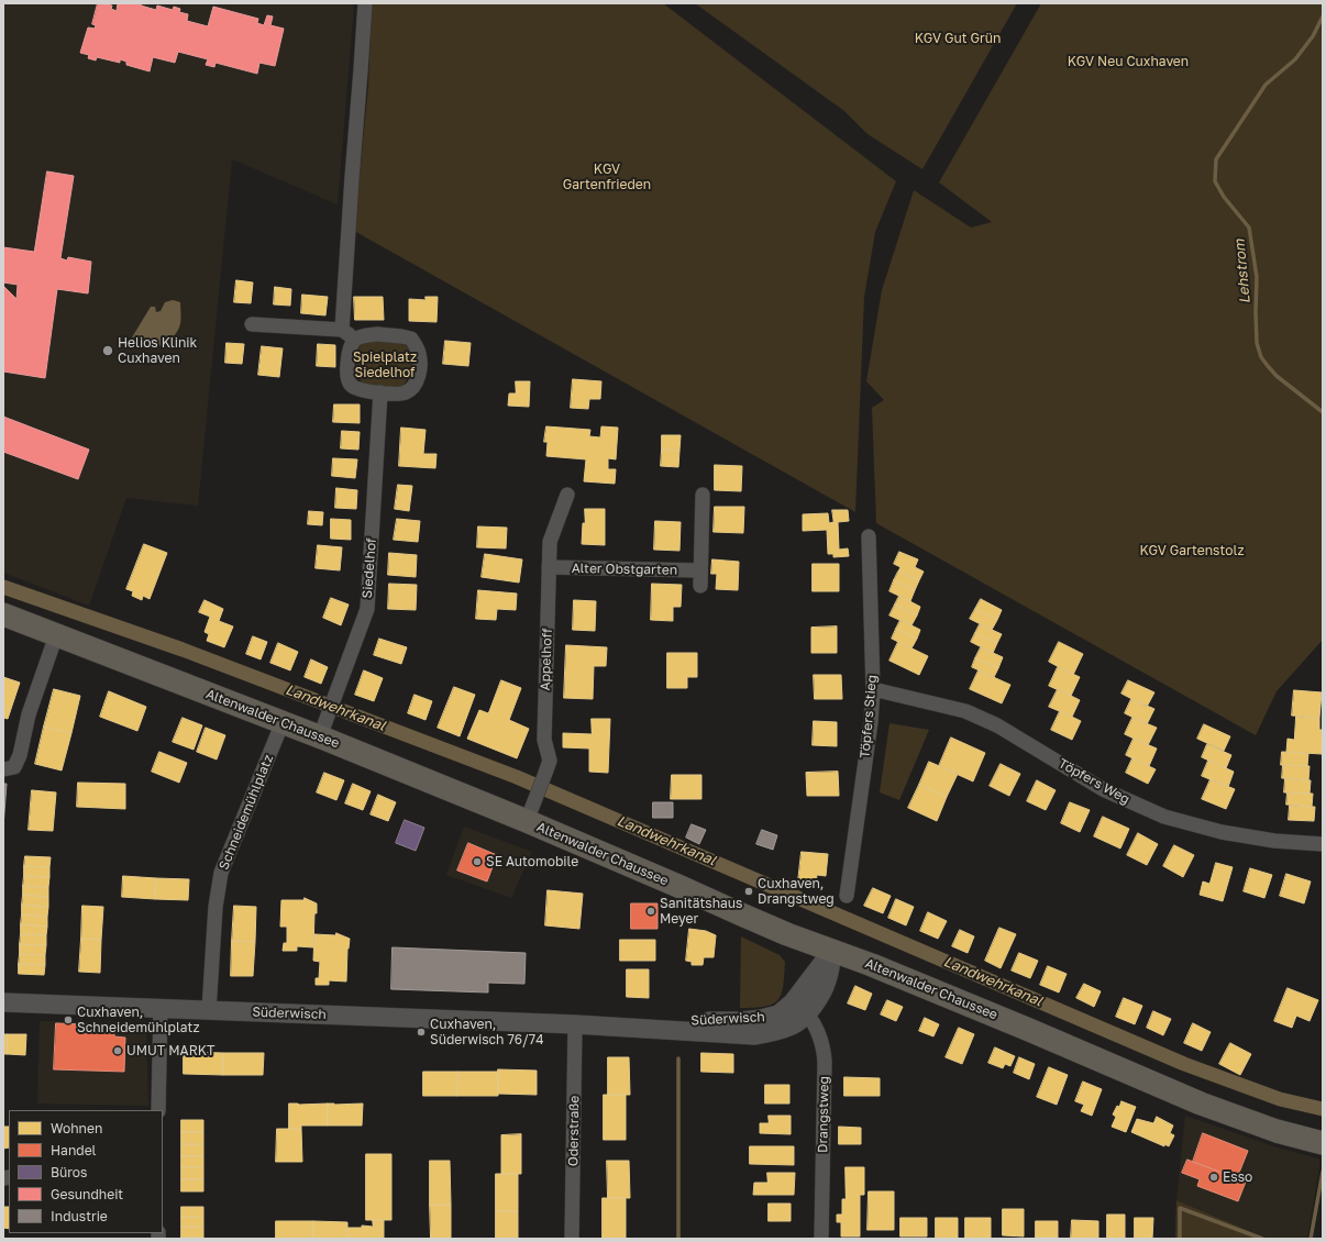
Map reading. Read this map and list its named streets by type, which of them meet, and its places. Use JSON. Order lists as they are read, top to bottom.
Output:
{
  "streets": {
    "main road": ["Altenwalder Chaussee"],
    "street": [
      "Siedelhof",
      "Alter Obstgarten",
      "Appelhoff",
      "Töpfers Stieg",
      "Töpfers Weg",
      "Schneidemühlplatz",
      "Süderwisch",
      "Drangstweg",
      "Oderstraße"
    ]
  },
  "crossings": [
    ["Siedelhof", "Altenwalder Chaussee"],
    ["Alter Obstgarten", "Appelhoff"],
    ["Appelhoff", "Altenwalder Chaussee"],
    ["Töpfers Stieg", "Töpfers Weg"],
    ["Altenwalder Chaussee", "Schneidemühlplatz"],
    ["Altenwalder Chaussee", "Süderwisch"],
    ["Schneidemühlplatz", "Süderwisch"],
    ["Süderwisch", "Drangstweg"],
    ["Süderwisch", "Oderstraße"]
  ],
  "water": ["Lehstrom", "Landwehrkanal"],
  "parks": [
    "KGV Gut Grün",
    "KGV Neu Cuxhaven",
    "KGV Gartenfrieden",
    "Spielplatz Siedelhof",
    "KGV Gartenstolz"
  ],
  "places": [
    "Helios Klinik Cuxhaven",
    "SE Automobile",
    "Cuxhaven, Drangstweg",
    "Sanitätshaus Meyer",
    "Cuxhaven, Schneidemühlplatz",
    "Cuxhaven, Süderwisch 76/74",
    "UMUT MARKT",
    "Esso"
  ],
  "legend": [
    "Wohnen",
    "Handel",
    "Büros",
    "Gesundheit",
    "Industrie"
  ]
}
